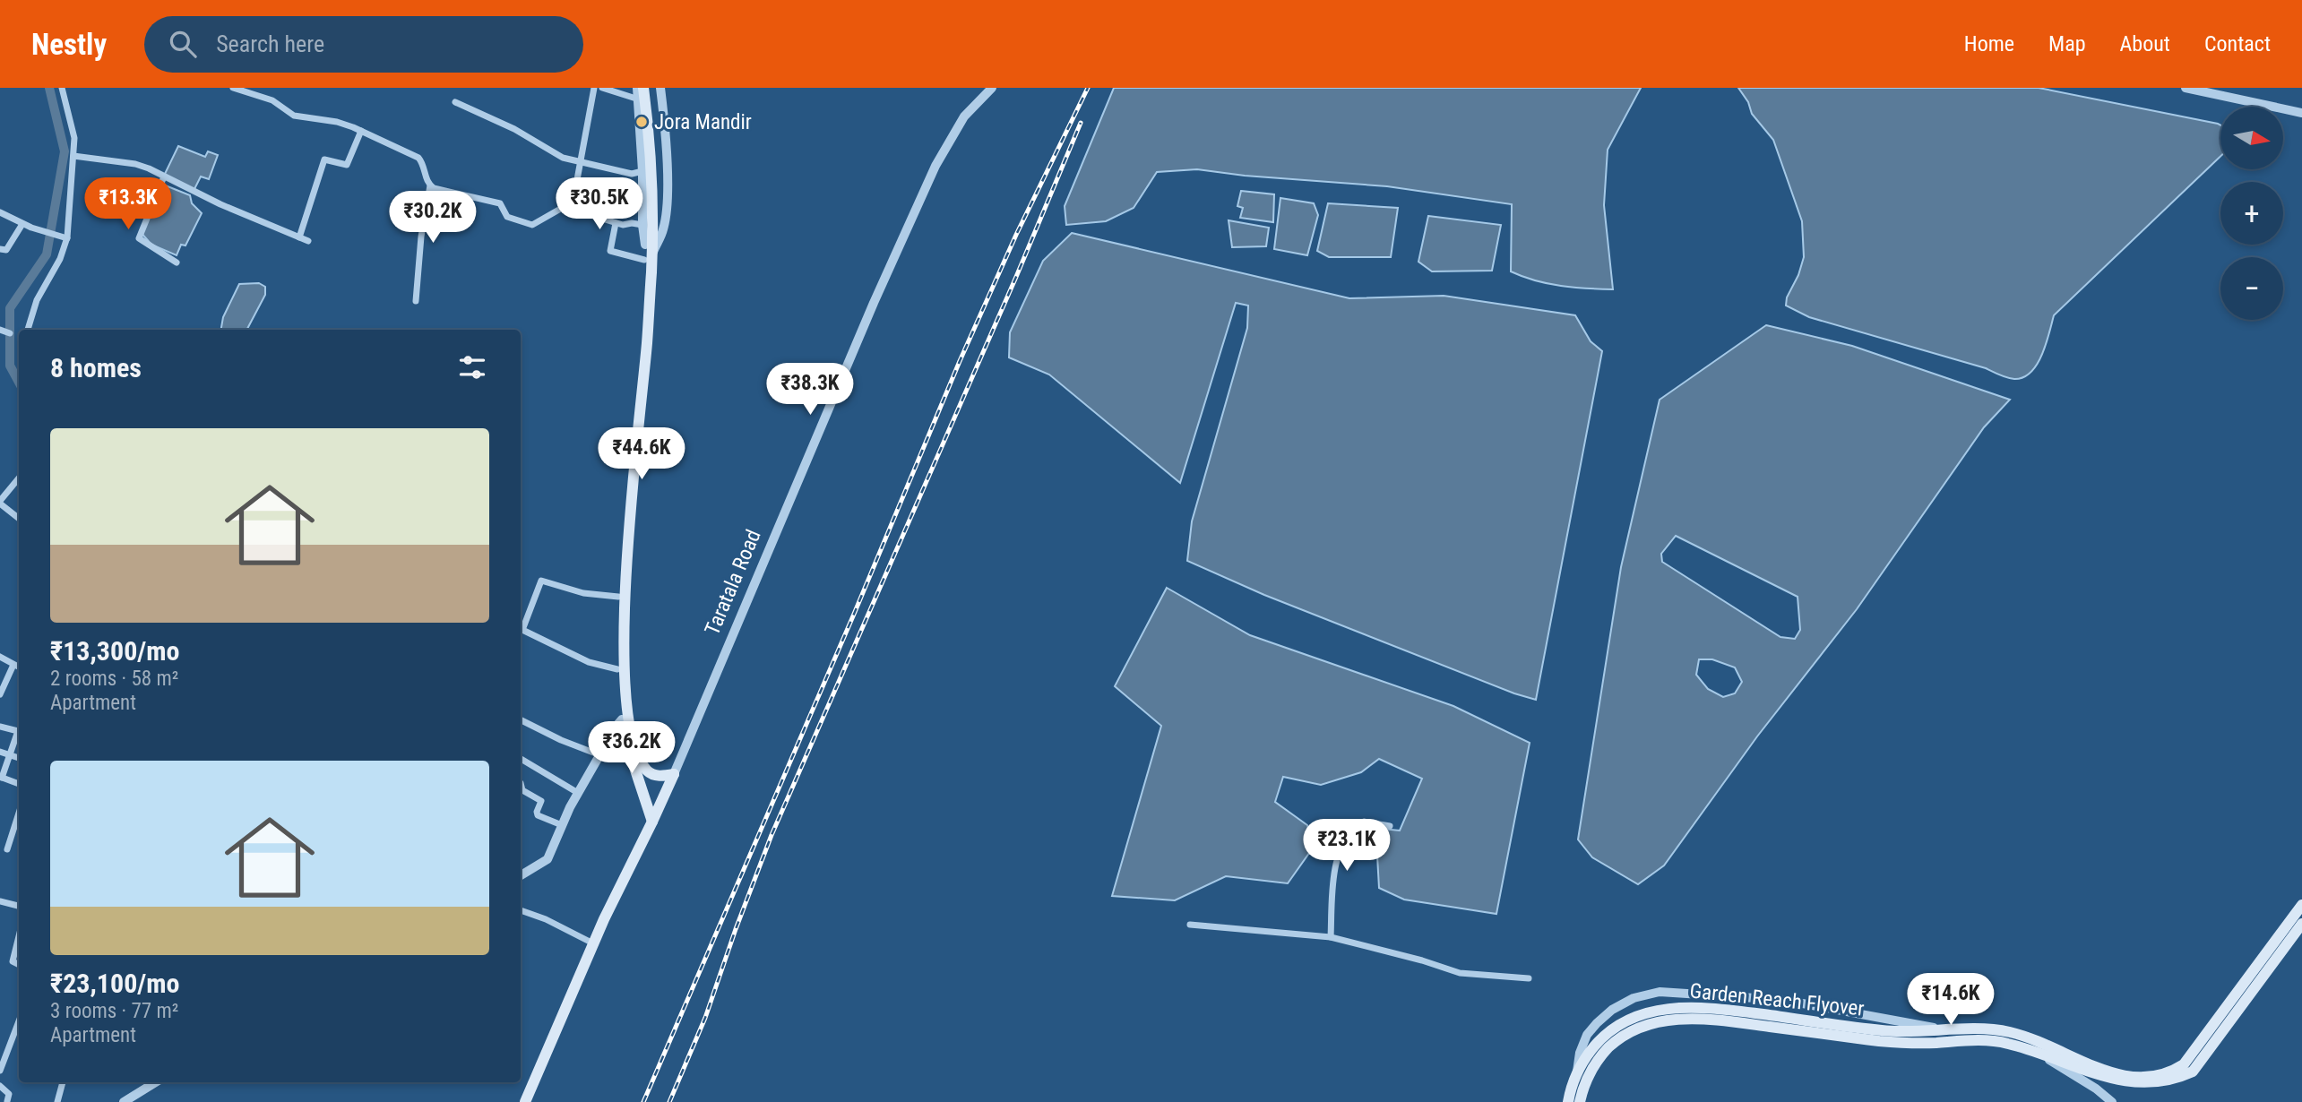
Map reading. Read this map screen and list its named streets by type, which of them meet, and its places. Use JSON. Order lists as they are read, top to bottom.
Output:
{
  "streets": {
    "main road": ["Taratala Road", "Garden Reach Flyover"]
  },
  "places": ["Jora Mandir"],
  "north": "right",
  "page": {
    "header": "Nestly",
    "search": "Search here",
    "nav": [
      "Home",
      "Map",
      "About",
      "Contact"
    ],
    "map_buttons": ["+", "−"],
    "price": [
      "₹13.3K",
      "₹30.5K",
      "₹30.2K",
      "₹38.3K",
      "₹44.6K",
      "₹36.2K",
      "₹23.1K",
      "₹14.6K"
    ],
    "heading": "8 homes",
    "list": [
      {
        "name": "₹13,300/mo",
        "note": "2 rooms · 58 m² · Apartment"
      },
      {
        "name": "₹23,100/mo",
        "note": "3 rooms · 77 m² · Apartment"
      }
    ]
  }
}
